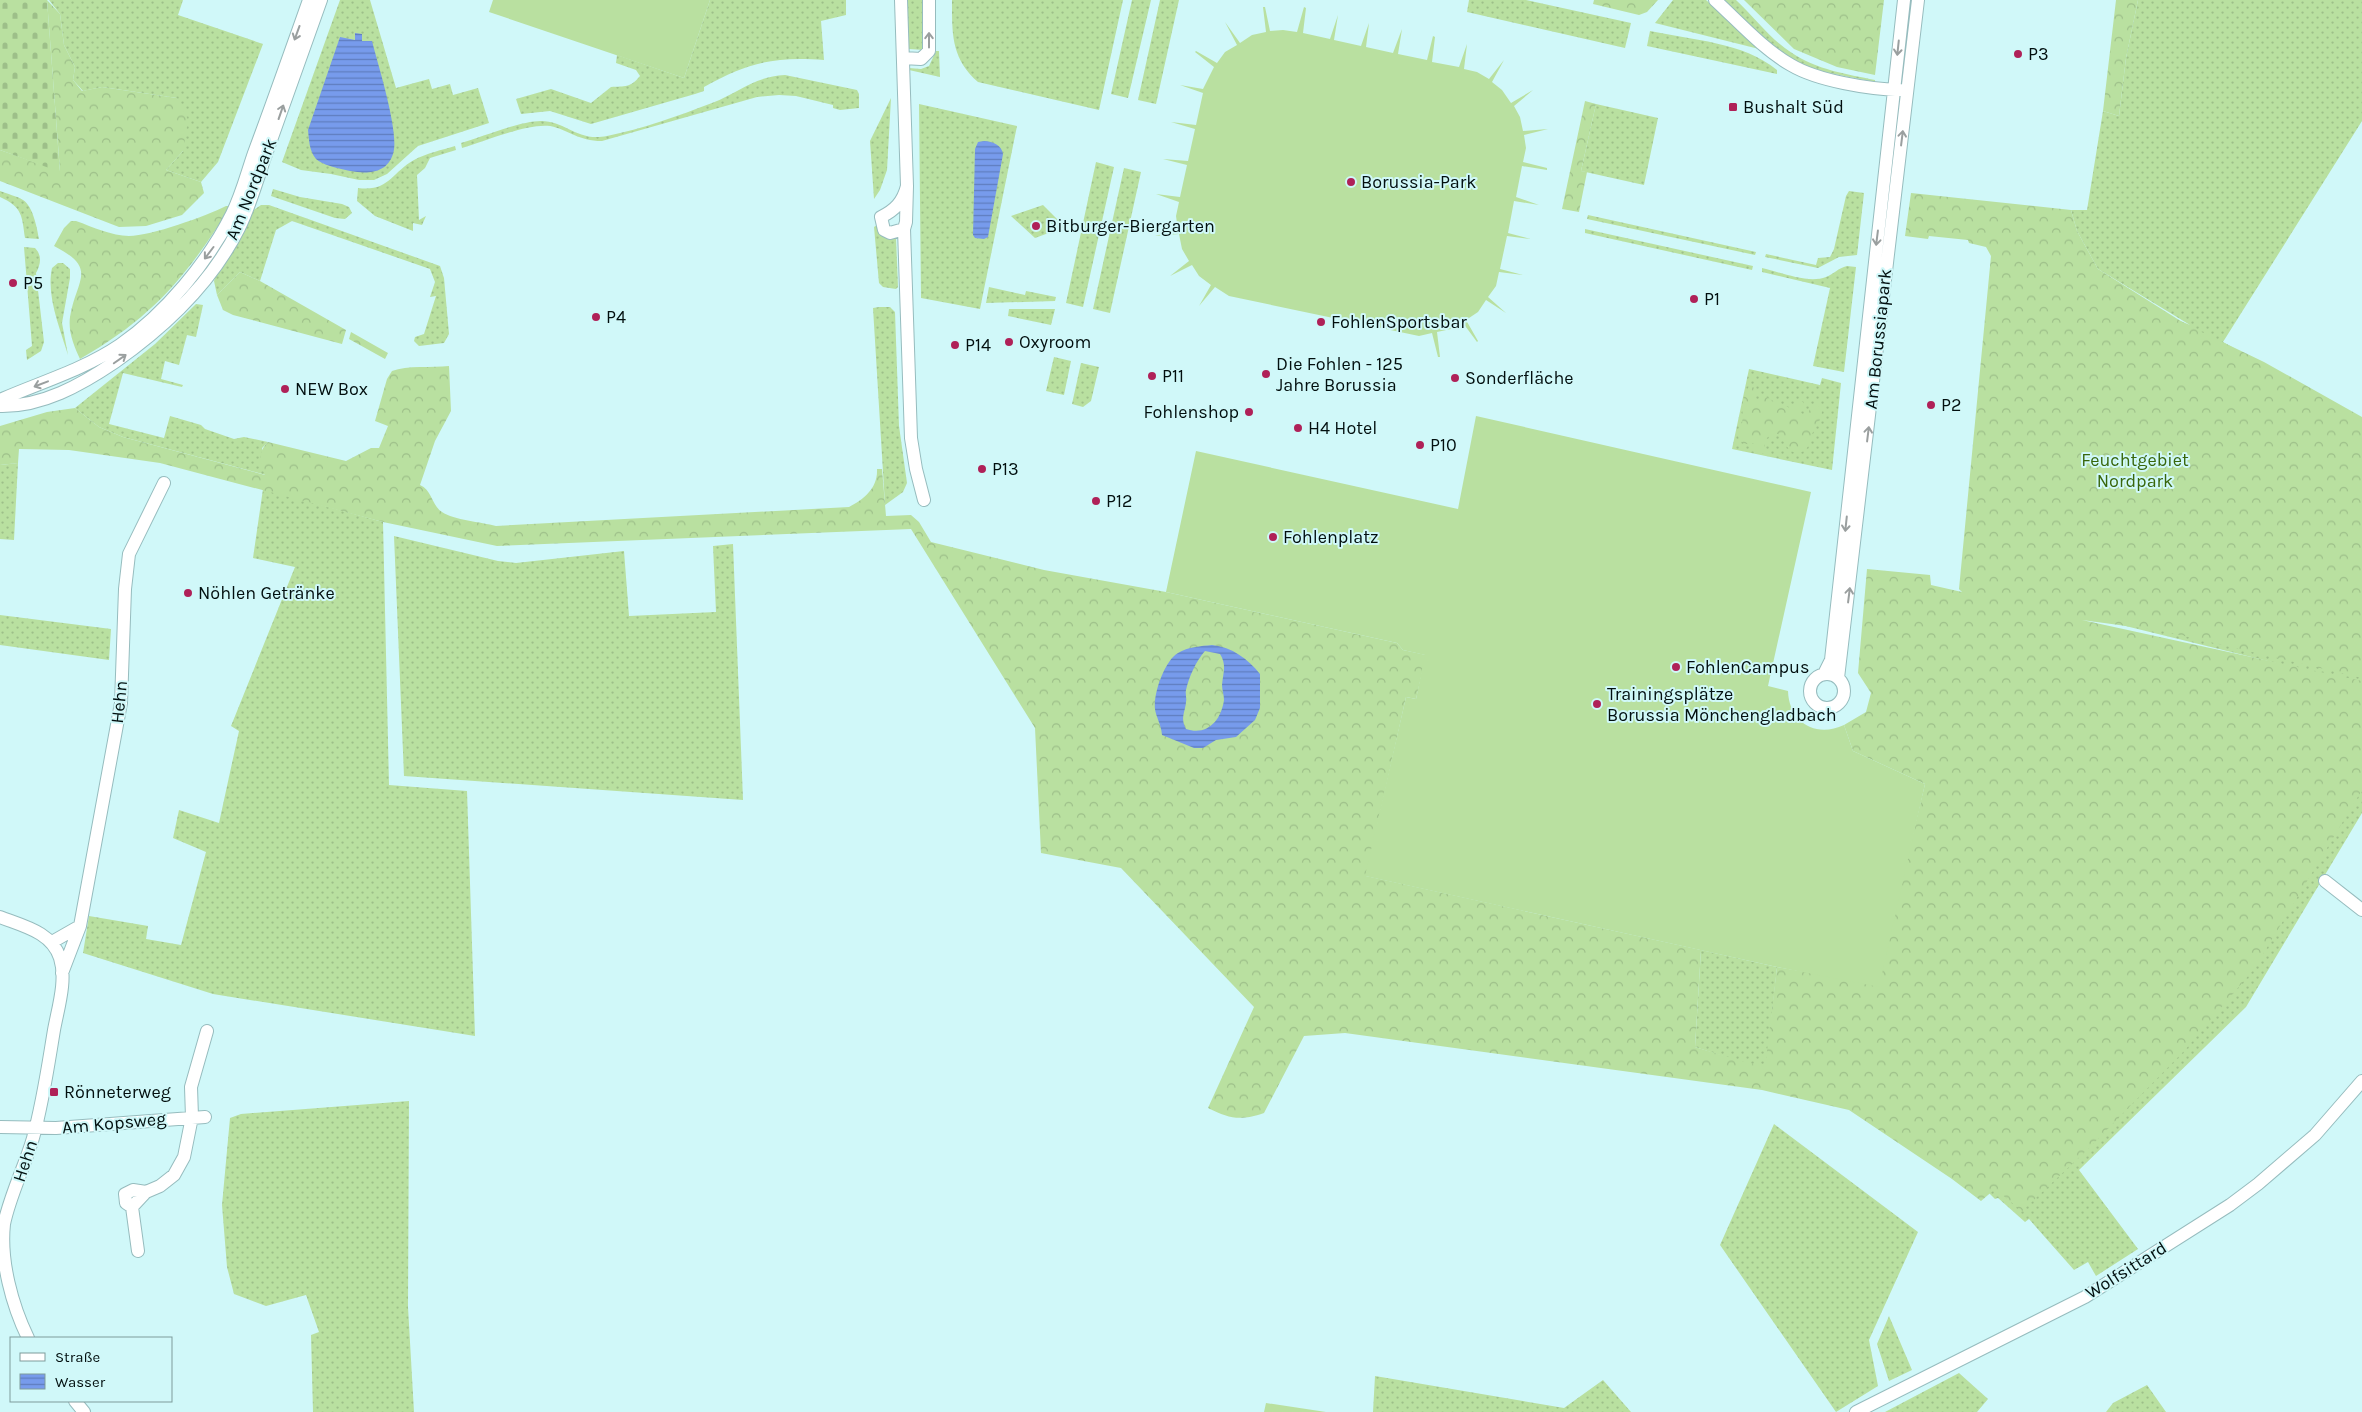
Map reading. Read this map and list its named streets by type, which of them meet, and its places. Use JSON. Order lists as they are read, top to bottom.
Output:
{
  "streets": {
    "street": [
      "Am Nordpark",
      "Am Borussiapark",
      "Hehn",
      "Am Kopsweg",
      "Wolfsittard"
    ]
  },
  "crossings": [
    ["Hehn", "Am Kopsweg"]
  ],
  "parks": ["Feuchtgebiet Nordpark"],
  "places": {
    "other": [
      "P3",
      "Borussia-Park",
      "Bitburger-Biergarten",
      "P5",
      "P1",
      "P4",
      "FohlenSportsbar",
      "Oxyroom",
      "P14",
      "Die Fohlen - 125 Jahre Borussia",
      "P11",
      "Sonderfläche",
      "NEW Box",
      "P2",
      "Fohlenshop",
      "H4 Hotel",
      "P10",
      "P13",
      "P12",
      "Fohlenplatz",
      "Nöhlen Getränke",
      "FohlenCampus",
      "Trainingsplätze Borussia Mönchengladbach"
    ],
    "transit": ["Bushalt Süd", "Rönneterweg"]
  },
  "legend": ["Straße", "Wasser"]
}
